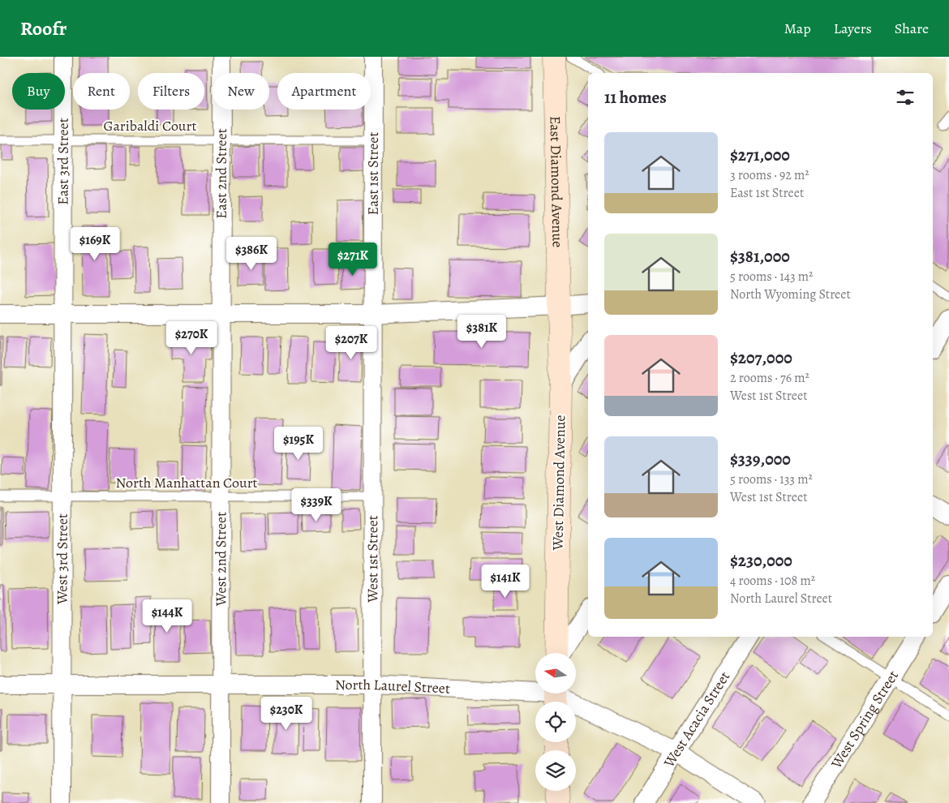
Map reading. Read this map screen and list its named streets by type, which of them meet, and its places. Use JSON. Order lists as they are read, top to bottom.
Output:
{
  "streets": {
    "street": [
      "East 3rd Street",
      "East 2nd Street",
      "East 1st Street",
      "East Diamond Avenue",
      "West Diamond Avenue",
      "West 3rd Street",
      "West 2nd Street",
      "West 1st Street",
      "North Laurel Street",
      "West Acacia Street",
      "West Spring Street"
    ],
    "lane": ["Garibaldi Court", "North Manhattan Court"]
  },
  "crossings": [
    ["Garibaldi Court", "East 3rd Street"],
    ["Garibaldi Court", "East 2nd Street"],
    ["Garibaldi Court", "East 1st Street"],
    ["East 3rd Street", "West 3rd Street"],
    ["East 2nd Street", "West 2nd Street"],
    ["East 1st Street", "West 1st Street"],
    ["East Diamond Avenue", "West Diamond Avenue"],
    ["North Manhattan Court", "West 3rd Street"],
    ["North Manhattan Court", "West 2nd Street"],
    ["North Manhattan Court", "West 1st Street"],
    ["West 3rd Street", "North Laurel Street"],
    ["West 2nd Street", "North Laurel Street"],
    ["West 1st Street", "North Laurel Street"],
    ["North Laurel Street", "West Acacia Street"]
  ],
  "north": "left",
  "page": {
    "header": "Roofr",
    "nav": ["Map", "Layers", "Share"],
    "chip": [
      "Buy",
      "Rent",
      "Filters",
      "New",
      "Apartment"
    ],
    "heading": "11 homes",
    "list": [
      {
        "name": "$271,000",
        "note": "3 rooms · 92 m² · East 1st Street"
      },
      {
        "name": "$381,000",
        "note": "5 rooms · 143 m² · North Wyoming Street"
      },
      {
        "name": "$207,000",
        "note": "2 rooms · 76 m² · West 1st Street"
      },
      {
        "name": "$339,000",
        "note": "5 rooms · 133 m² · West 1st Street"
      },
      {
        "name": "$230,000",
        "note": "4 rooms · 108 m² · North Laurel Street"
      }
    ],
    "price": [
      "$169K",
      "$386K",
      "$271K",
      "$381K",
      "$270K",
      "$207K",
      "$195K",
      "$339K",
      "$141K",
      "$144K",
      "$230K"
    ]
  }
}
